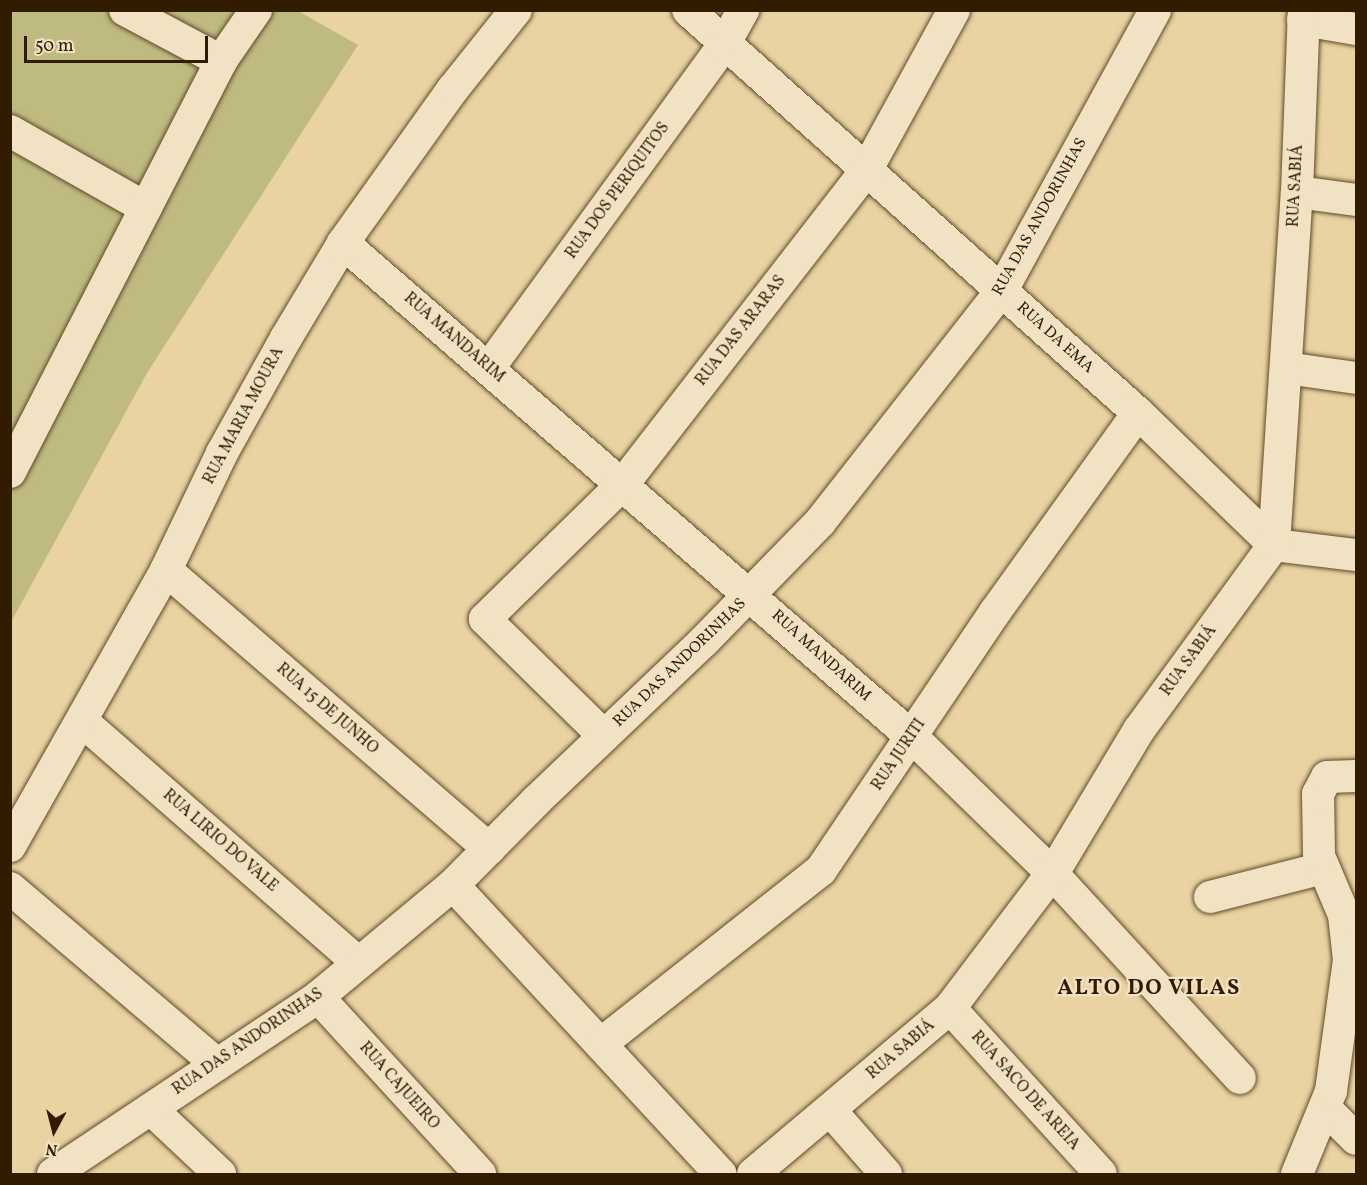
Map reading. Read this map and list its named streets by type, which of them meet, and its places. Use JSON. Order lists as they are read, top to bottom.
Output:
{
  "streets": {
    "street": [
      "RUA SABIÁ",
      "RUA DOS PERIQUITOS",
      "RUA DAS ANDORINHAS",
      "RUA DAS ARARAS",
      "RUA MANDARIM",
      "RUA DA EMA",
      "RUA MARIA MOURA",
      "RUA 15 DE JUNHO",
      "RUA JURITI",
      "RUA LIRIO DO VALE",
      "RUA CAJUEIRO",
      "RUA SACO DE AREIA"
    ]
  },
  "crossings": [
    ["RUA SABIÁ", "RUA MANDARIM"],
    ["RUA SABIÁ", "RUA DA EMA"],
    ["RUA SABIÁ", "RUA SACO DE AREIA"],
    ["RUA DOS PERIQUITOS", "RUA MANDARIM"],
    ["RUA DOS PERIQUITOS", "RUA DA EMA"],
    ["RUA DAS ANDORINHAS", "RUA DAS ARARAS"],
    ["RUA DAS ANDORINHAS", "RUA MANDARIM"],
    ["RUA DAS ANDORINHAS", "RUA DA EMA"],
    ["RUA DAS ANDORINHAS", "RUA 15 DE JUNHO"],
    ["RUA DAS ANDORINHAS", "RUA LIRIO DO VALE"],
    ["RUA DAS ANDORINHAS", "RUA CAJUEIRO"],
    ["RUA DAS ARARAS", "RUA MANDARIM"],
    ["RUA DAS ARARAS", "RUA DA EMA"],
    ["RUA MANDARIM", "RUA MARIA MOURA"],
    ["RUA MANDARIM", "RUA JURITI"],
    ["RUA DA EMA", "RUA JURITI"],
    ["RUA MARIA MOURA", "RUA 15 DE JUNHO"],
    ["RUA MARIA MOURA", "RUA LIRIO DO VALE"]
  ],
  "districts": ["ALTO DO VILAS"],
  "scale_bar": "50 m",
  "north": "bottom"
}
